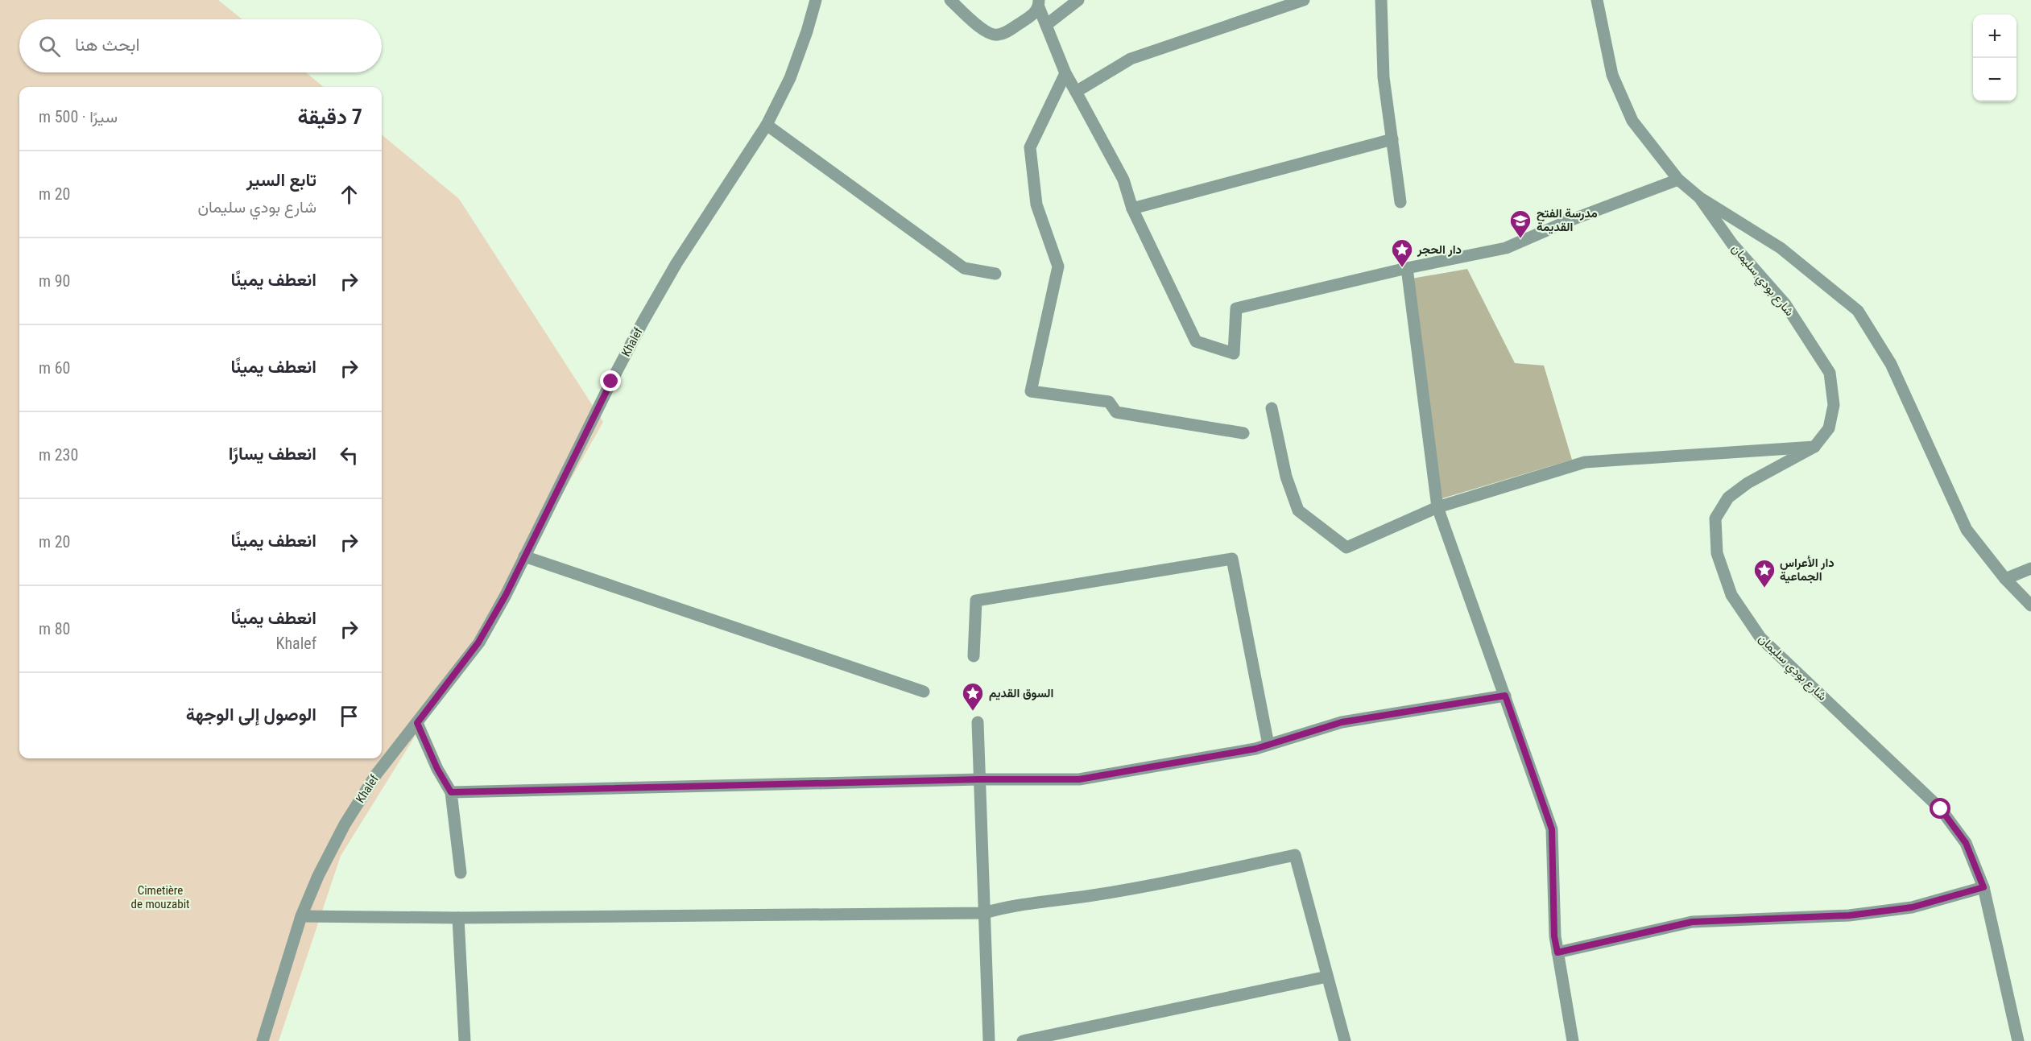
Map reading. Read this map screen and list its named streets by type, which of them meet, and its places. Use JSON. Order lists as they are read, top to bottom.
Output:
{
  "streets": {
    "street": ["شارع بودي سليمان", "Khalef"]
  },
  "parks": ["Cimetière de mouzabit"],
  "places": {
    "school or university": ["مدرسة الفتح القديمة"],
    "place": ["دار الحجر", "دار الأعراس الجماعية", "السوق القديم"]
  },
  "page": {
    "map_buttons": ["+", "−"],
    "search": "ابحث هنا",
    "heading": ["7 دقيقة", "سيرًا · 500 m"],
    "list": [
      ["تابع السير", "شارع بودي سليمان", "20 m"],
      ["انعطف يمينًا", "90 m"],
      ["انعطف يمينًا", "60 m"],
      ["انعطف يسارًا", "230 m"],
      ["انعطف يمينًا", "20 m"],
      ["انعطف يمينًا", "Khalef", "80 m"],
      "الوصول إلى الوجهة"
    ]
  }
}
